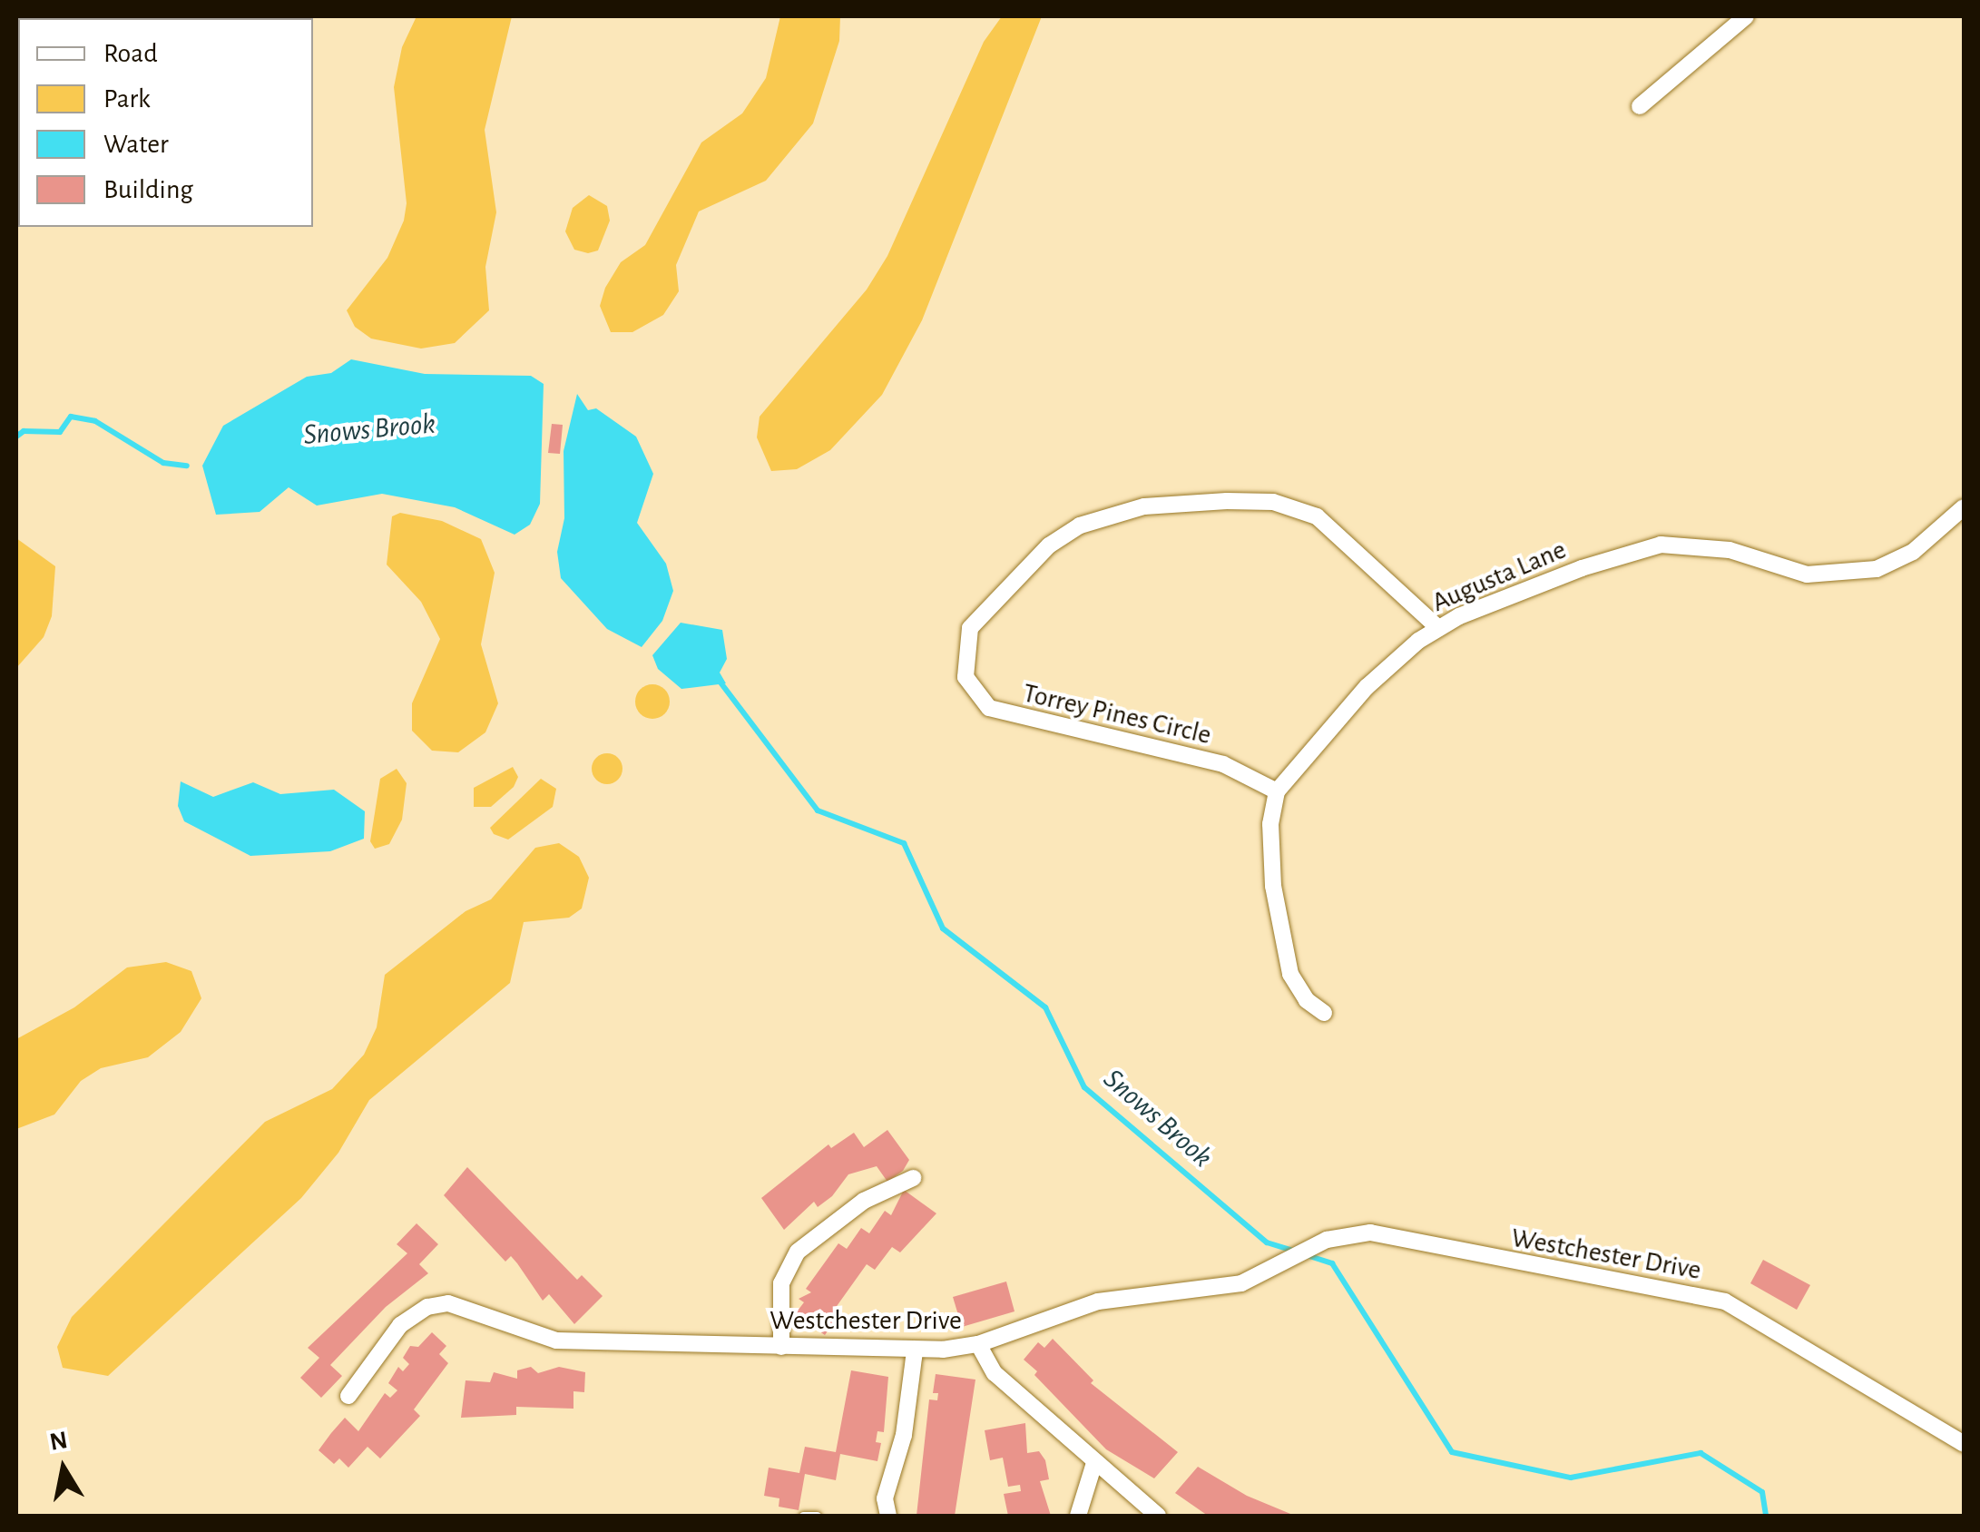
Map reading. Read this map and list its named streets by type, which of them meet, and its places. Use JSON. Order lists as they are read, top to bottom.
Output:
{
  "streets": {
    "street": ["Augusta Lane", "Torrey Pines Circle", "Westchester Drive"]
  },
  "crossings": [
    ["Augusta Lane", "Torrey Pines Circle"]
  ],
  "water": ["Snows Brook"],
  "legend": [
    "Road",
    "Park",
    "Water",
    "Building"
  ],
  "north": "top"
}
